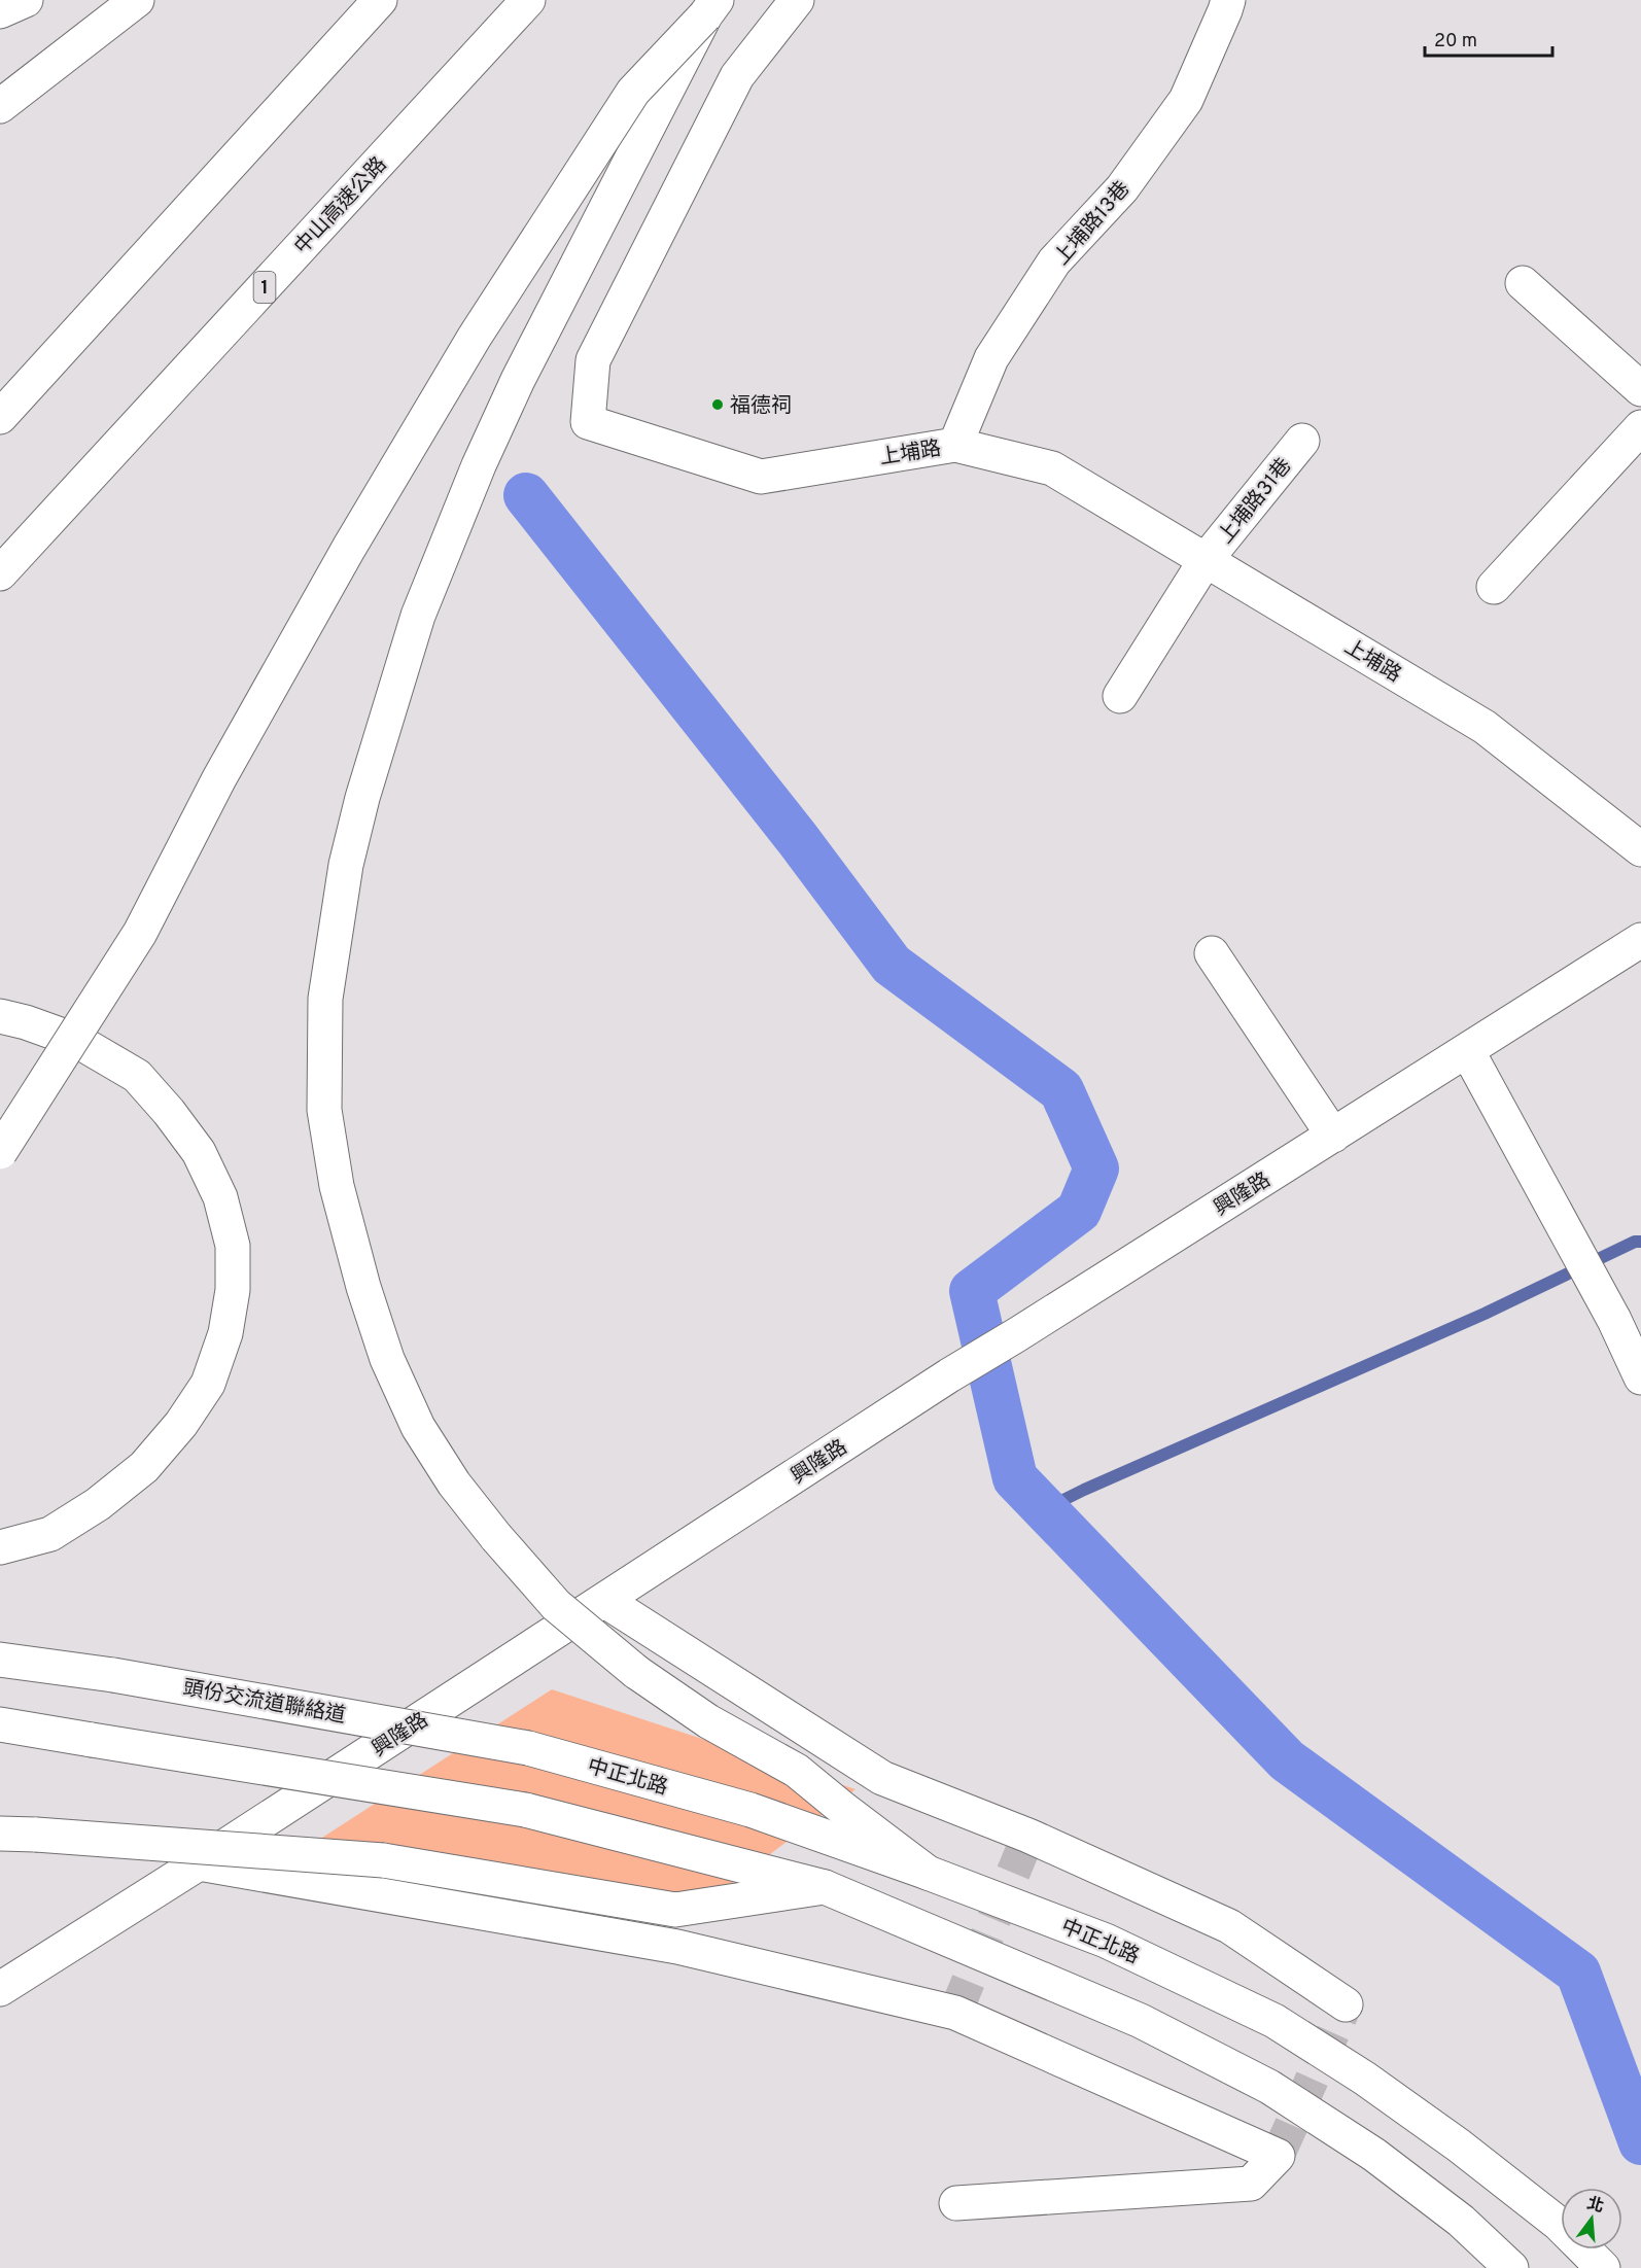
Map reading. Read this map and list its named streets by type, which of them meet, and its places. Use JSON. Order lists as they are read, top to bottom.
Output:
{
  "streets": {
    "main road": [
      "中山高速公路",
      "上埔路13巷",
      "1",
      "上埔路",
      "上埔路31巷",
      "興隆路",
      "頭份交流道聯絡道",
      "中正北路"
    ]
  },
  "crossings": [
    ["上埔路13巷", "上埔路"],
    ["上埔路", "上埔路31巷"],
    ["頭份交流道聯絡道", "中正北路"]
  ],
  "places": ["福德祠"],
  "scale_bar": "20 m",
  "north": "top"
}
